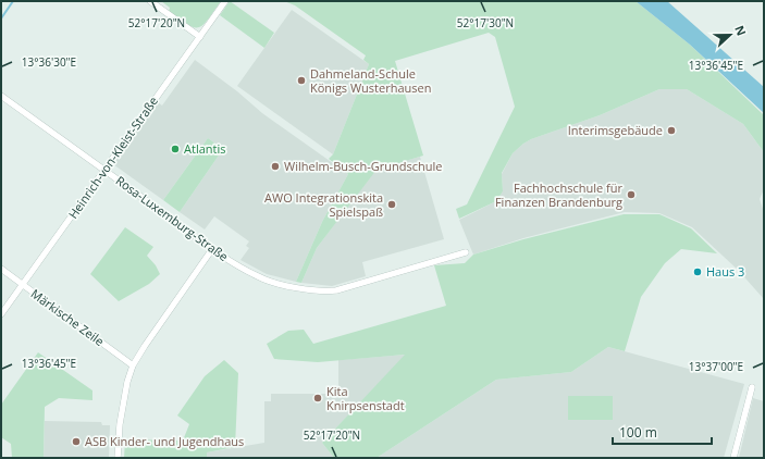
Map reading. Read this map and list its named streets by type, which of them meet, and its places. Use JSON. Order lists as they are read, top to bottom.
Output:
{
  "streets": {
    "street": ["Heinrich-von-Kleist-Straße", "Rosa-Luxemburg-Straße", "Märkische Zeile"]
  },
  "crossings": [
    ["Heinrich-von-Kleist-Straße", "Rosa-Luxemburg-Straße"],
    ["Heinrich-von-Kleist-Straße", "Märkische Zeile"]
  ],
  "places": [
    "Dahmeland-Schule Königs Wusterhausen",
    "Interimsgebäude",
    "Atlantis",
    "Wilhelm-Busch-Grundschule",
    "Fachhochschule für Finanzen Brandenburg",
    "AWO Integrationskita Spielspaß",
    "Haus 3",
    "Kita Knirpsenstadt",
    "ASB Kinder- und Jugendhaus"
  ],
  "scale_bar": "100 m",
  "north": "right",
  "coordinates": [
    "52°17'20\"N",
    "52°17'30\"N",
    "13°36'30\"E",
    "13°36'45\"E",
    "13°37'00\"E"
  ]
}
